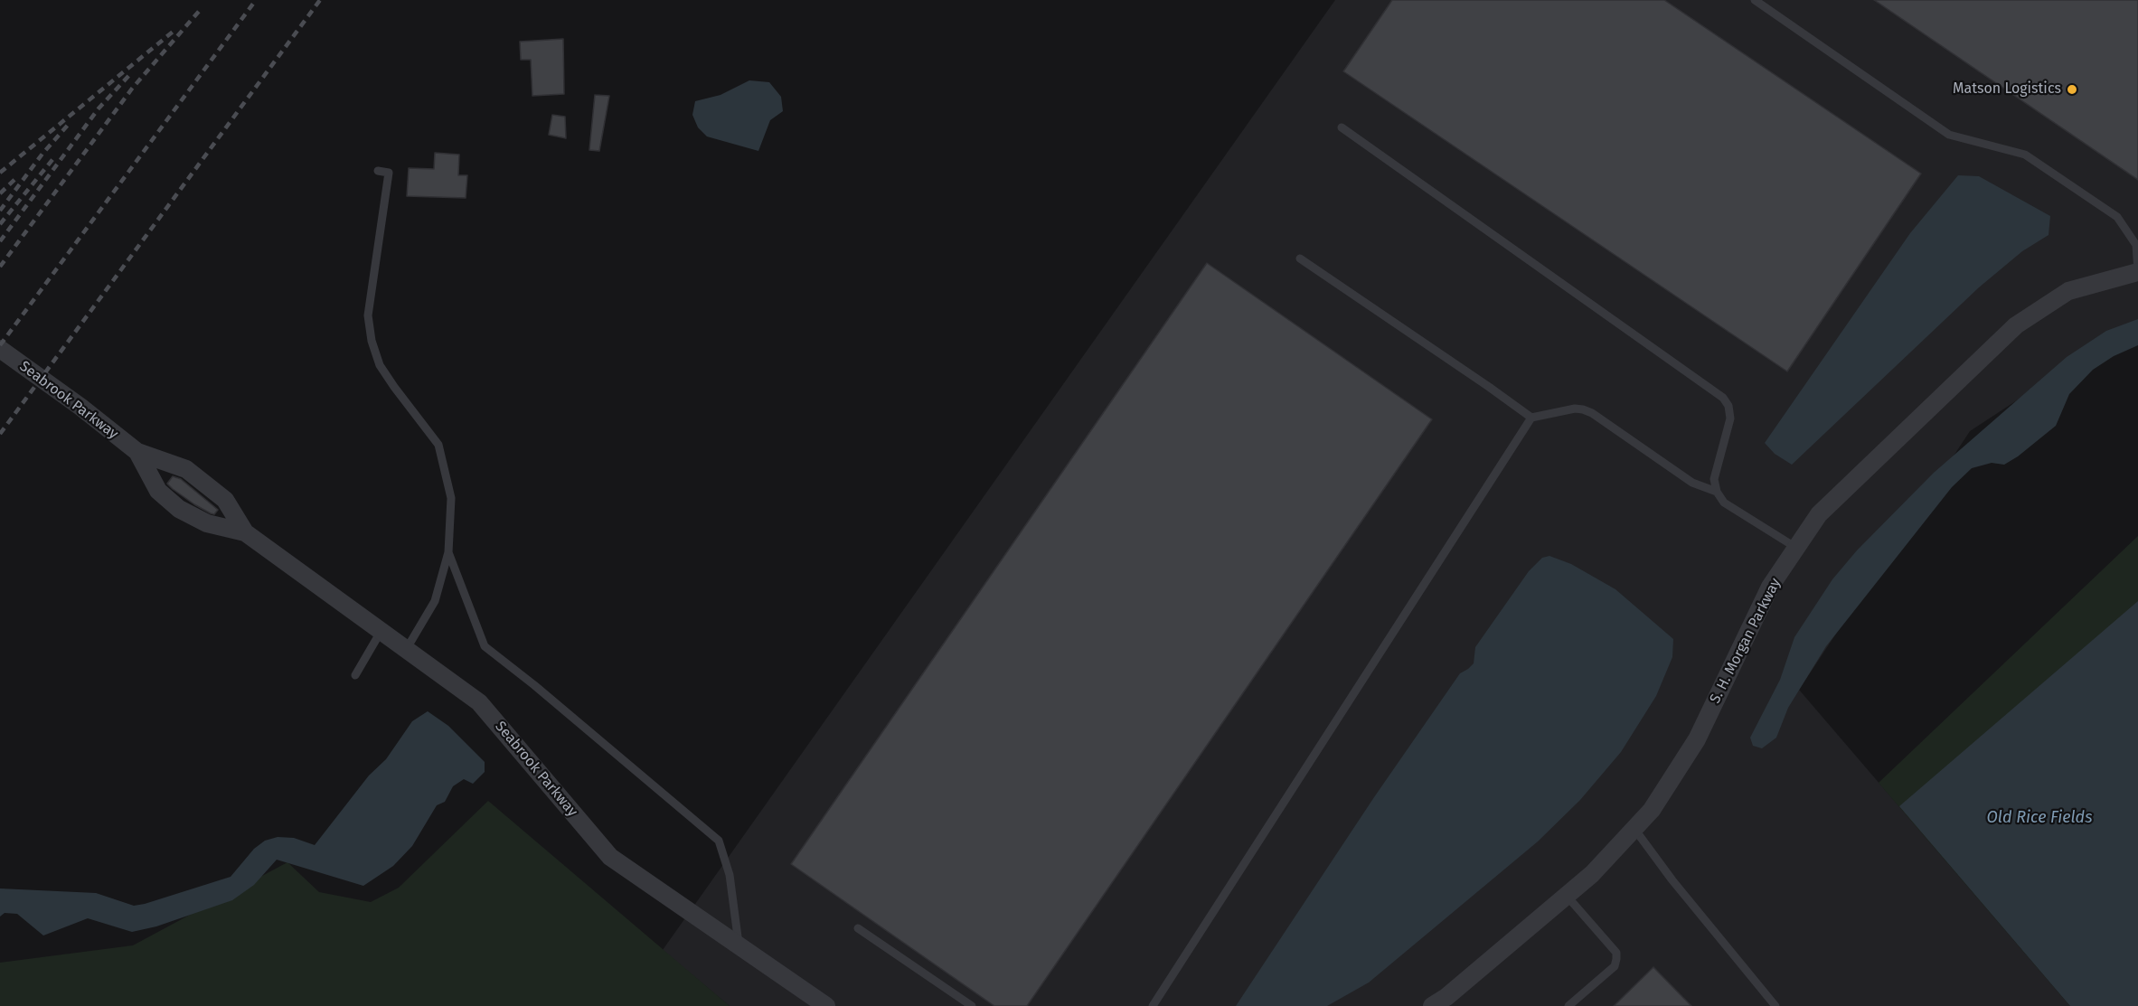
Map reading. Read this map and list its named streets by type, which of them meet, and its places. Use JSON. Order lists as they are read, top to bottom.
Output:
{
  "streets": {
    "street": ["Seabrook Parkway", "S. H. Morgan Parkway"]
  },
  "water": ["Old Rice Fields"],
  "places": ["Matson Logistics"]
}
